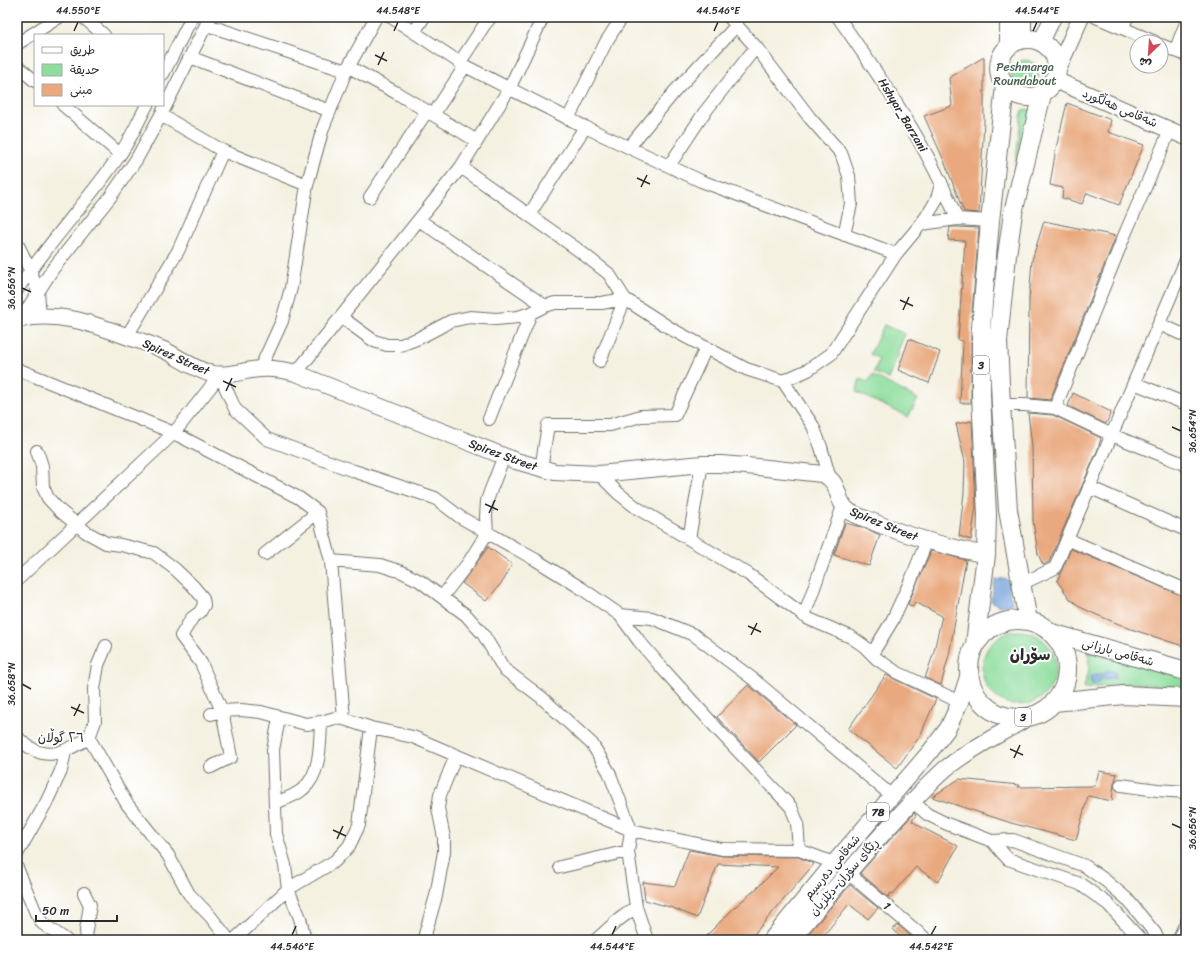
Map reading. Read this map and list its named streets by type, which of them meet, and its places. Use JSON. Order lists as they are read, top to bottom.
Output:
{
  "streets": {
    "highway": ["3", "شەقامی بارزانی"],
    "main road": [
      "شەقامی ھەڵگورد",
      "Spirez Street",
      "78",
      "شەقامی دەرسیم",
      "ڕێگای سۆران-دێلزیان"
    ],
    "street": ["Hshyar_Barzani", "1"]
  },
  "crossings": [
    ["شەقامی ھەڵگورد", "3"],
    ["Spirez Street", "3"],
    ["3", "شەقامی بارزانی"],
    ["3", "شەقامی دەرسیم"],
    ["3", "ڕێگای سۆران-دێلزیان"],
    ["شەقامی بارزانی", "شەقامی دەرسیم"],
    ["شەقامی بارزانی", "ڕێگای سۆران-دێلزیان"],
    ["شەقامی دەرسیم", "ڕێگای سۆران-دێلزیان"],
    ["ڕێگای سۆران-دێلزیان", "1"]
  ],
  "districts": ["سۆران", "٢٦ گوڵان"],
  "parks": ["Peshmarga Roundabout"],
  "legend": ["طريق", "حديقة", "مبنى"],
  "scale_bar": "50 m",
  "north": "bottom left",
  "coordinates": [
    "44.550°E",
    "44.548°E",
    "44.546°E",
    "44.544°E",
    "36.656°N",
    "36.654°N",
    "36.658°N",
    "44.542°E"
  ]
}
